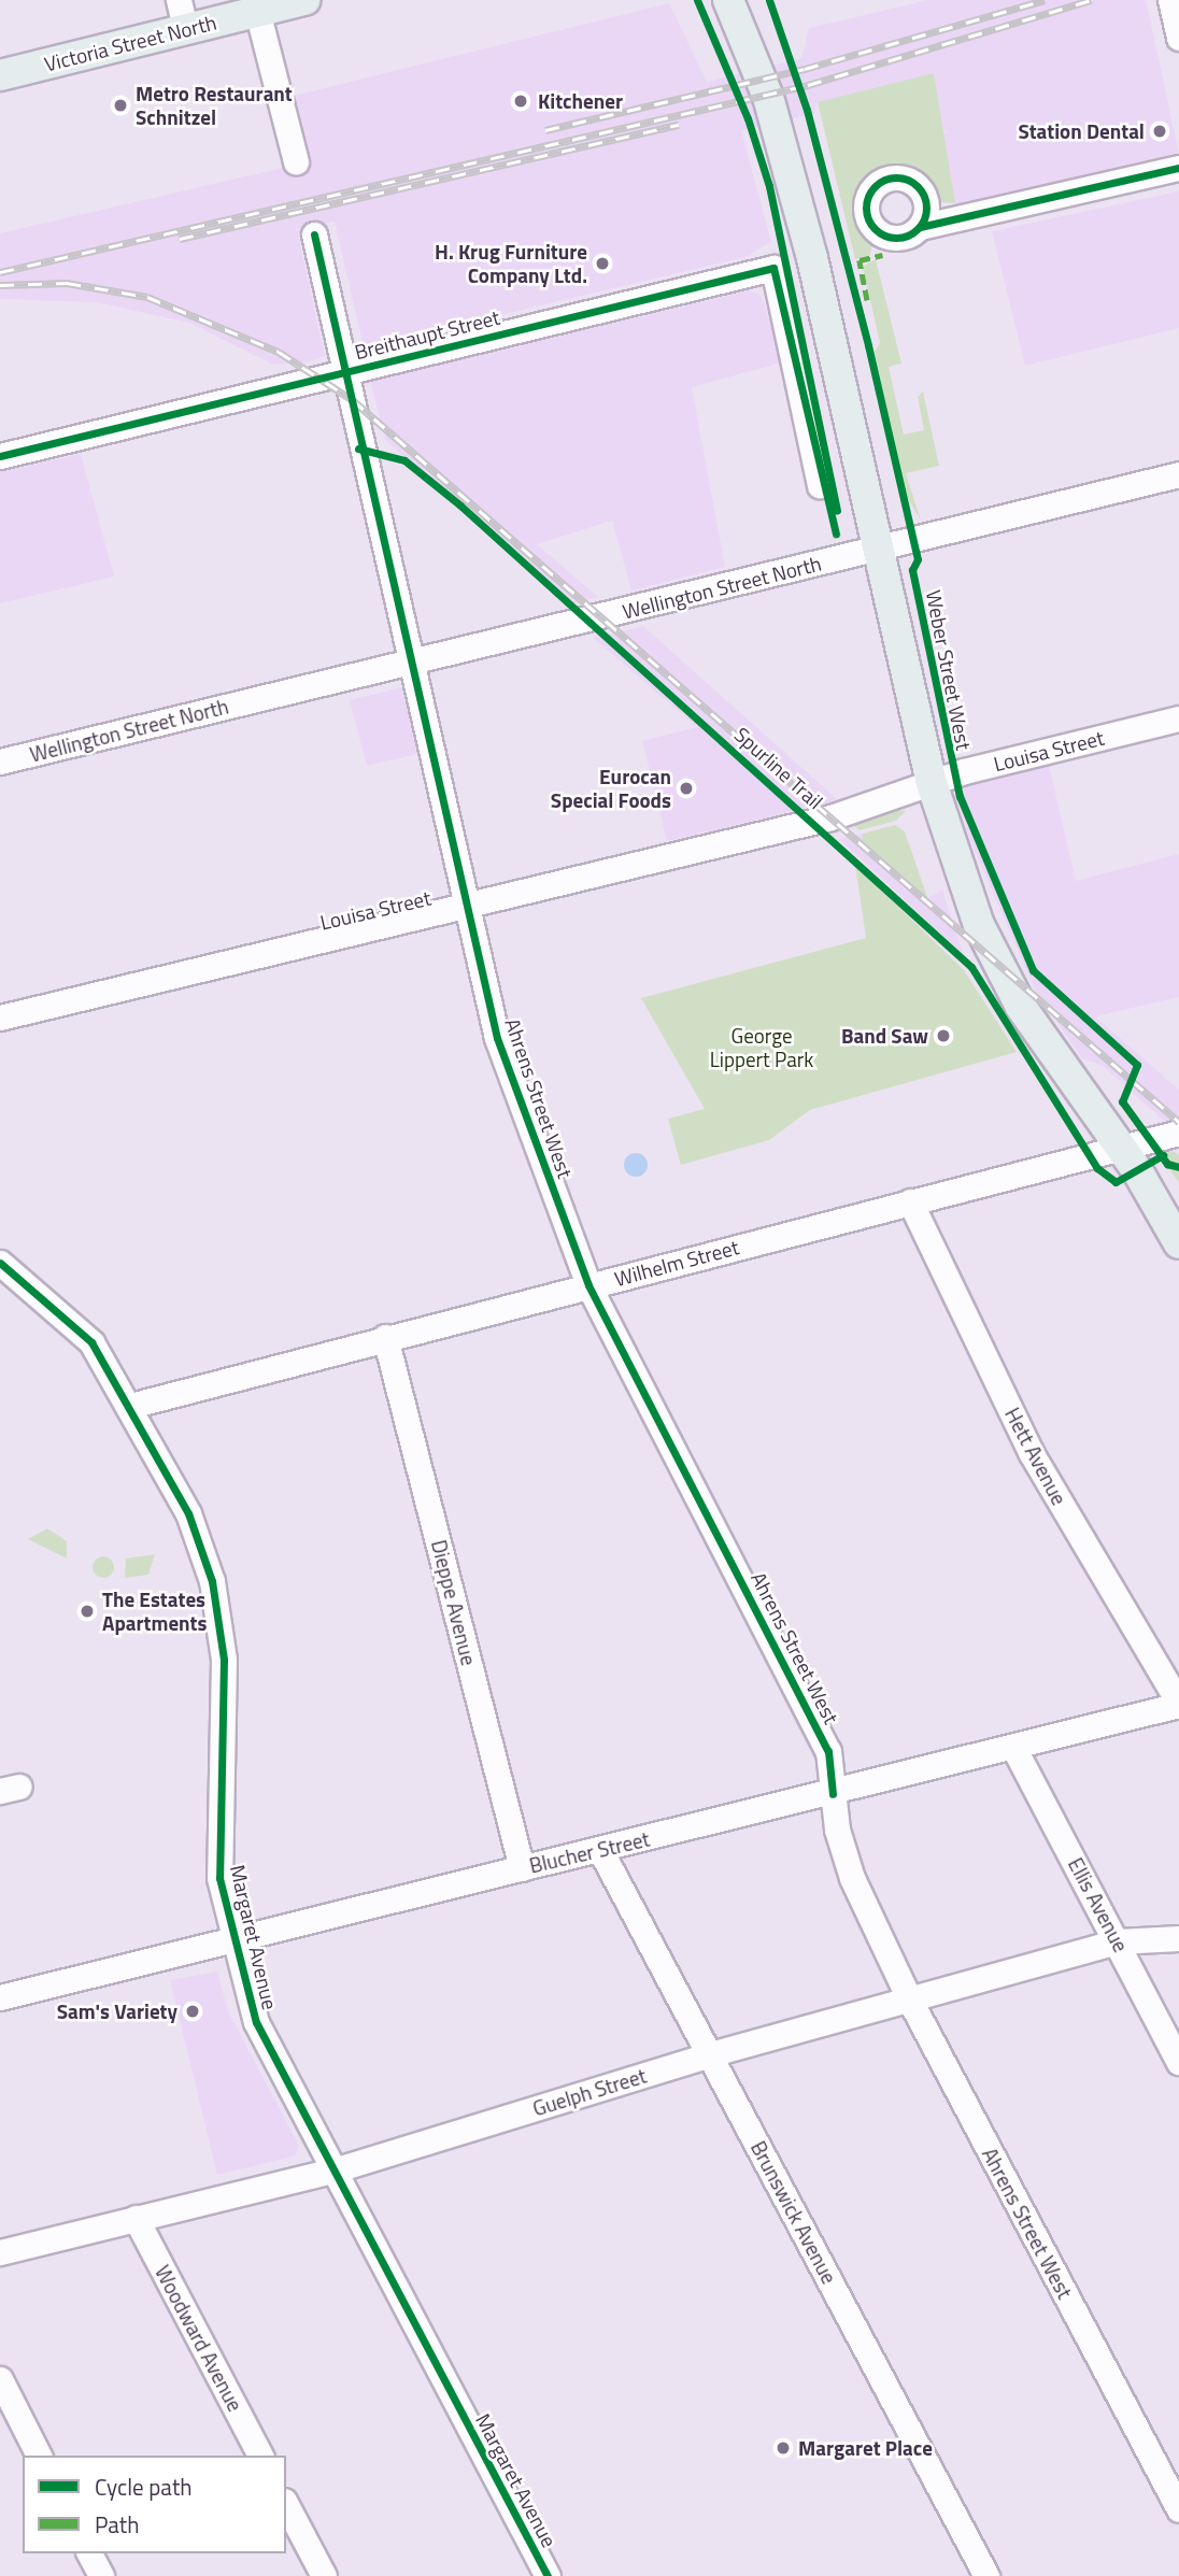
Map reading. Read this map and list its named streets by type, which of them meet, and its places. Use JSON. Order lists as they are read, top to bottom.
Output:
{
  "streets": {
    "main road": ["Victoria Street North", "Weber Street West"],
    "street": [
      "Breithaupt Street",
      "Wellington Street North",
      "Louisa Street",
      "Ahrens Street West",
      "Wilhelm Street",
      "Hett Avenue",
      "Dieppe Avenue",
      "Blucher Street",
      "Ellis Avenue",
      "Margaret Avenue",
      "Guelph Street",
      "Brunswick Avenue",
      "Woodward Avenue"
    ],
    "cycle path": ["Spurline Trail"]
  },
  "crossings": [
    ["Breithaupt Street", "Ahrens Street West"],
    ["Wellington Street North", "Weber Street West"],
    ["Wellington Street North", "Ahrens Street West"],
    ["Weber Street West", "Louisa Street"],
    ["Weber Street West", "Wilhelm Street"],
    ["Louisa Street", "Ahrens Street West"],
    ["Ahrens Street West", "Wilhelm Street"],
    ["Ahrens Street West", "Blucher Street"],
    ["Ahrens Street West", "Guelph Street"],
    ["Wilhelm Street", "Hett Avenue"],
    ["Wilhelm Street", "Dieppe Avenue"],
    ["Wilhelm Street", "Margaret Avenue"],
    ["Hett Avenue", "Blucher Street"],
    ["Dieppe Avenue", "Blucher Street"],
    ["Blucher Street", "Ellis Avenue"],
    ["Blucher Street", "Margaret Avenue"],
    ["Blucher Street", "Brunswick Avenue"],
    ["Ellis Avenue", "Guelph Street"],
    ["Margaret Avenue", "Guelph Street"],
    ["Guelph Street", "Brunswick Avenue"],
    ["Guelph Street", "Woodward Avenue"]
  ],
  "parks": ["George Lippert Park"],
  "places": [
    "Kitchener",
    "Metro Restaurant Schnitzel",
    "Station Dental",
    "H. Krug Furniture Company Ltd.",
    "Eurocan Special Foods",
    "Band Saw",
    "The Estates Apartments",
    "Sam's Variety",
    "Margaret Place"
  ],
  "legend": ["Cycle path", "Path"]
}
